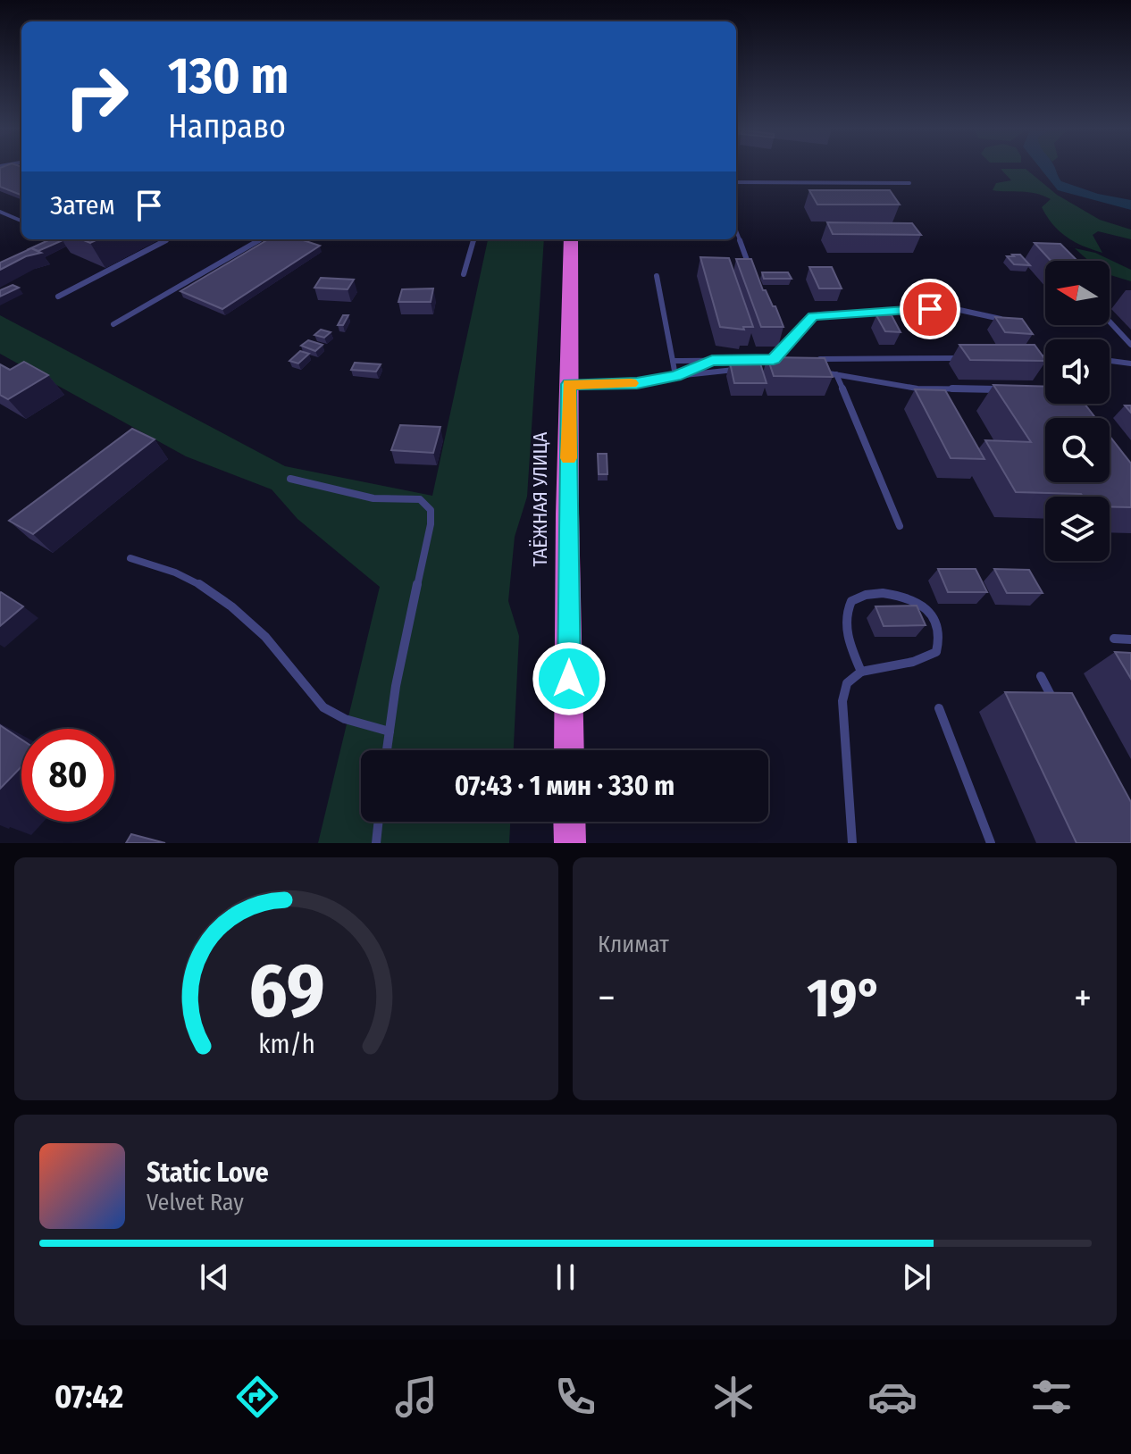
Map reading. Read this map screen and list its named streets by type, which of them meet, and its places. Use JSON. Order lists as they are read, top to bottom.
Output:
{
  "streets": {
    "highway": ["ТАЁЖНАЯ УЛИЦА"]
  },
  "north": "left",
  "page": {
    "turn": ["130 m", "Направо"],
    "then": "Затем",
    "limit": "80",
    "trip": "07:43 · 1 мин · 330 m",
    "tile": "Климат",
    "heat": ["−", "19°", "+"],
    "song": ["Static Love", "Velvet Ray"],
    "tabs": "07:42",
    "gauge": ["69", "km/h"]
  }
}
